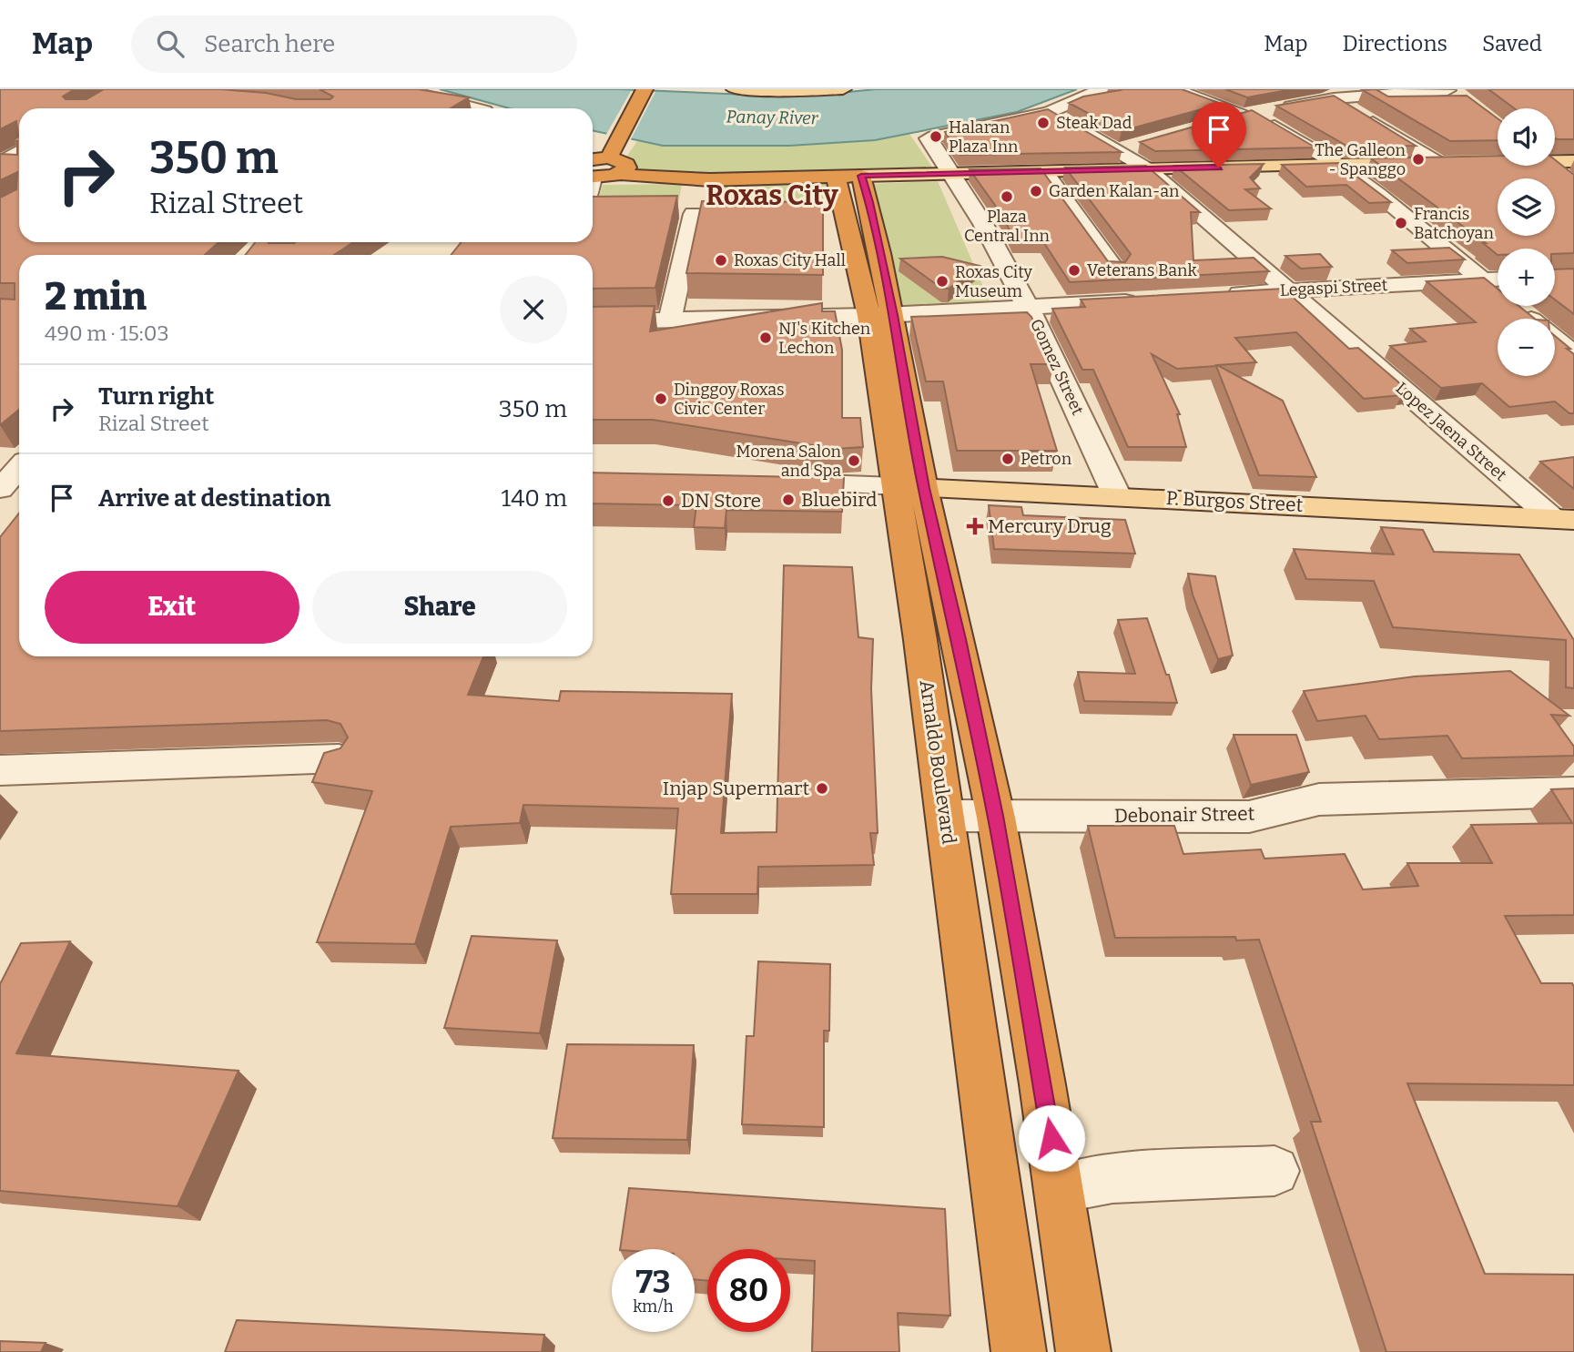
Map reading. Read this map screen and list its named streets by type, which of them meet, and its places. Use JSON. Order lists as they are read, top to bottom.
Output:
{
  "streets": {
    "highway": ["Arnaldo Boulevard"],
    "main road": ["P. Burgos Street"],
    "street": [
      "Legaspi Street",
      "Gomez Street",
      "Lopez Jaena Street",
      "Debonair Street"
    ]
  },
  "crossings": [
    ["Legaspi Street", "Lopez Jaena Street"],
    ["Gomez Street", "Lopez Jaena Street"],
    ["Gomez Street", "P. Burgos Street"],
    ["Lopez Jaena Street", "P. Burgos Street"],
    ["P. Burgos Street", "Arnaldo Boulevard"],
    ["Arnaldo Boulevard", "Debonair Street"]
  ],
  "districts": ["Roxas City"],
  "water": ["Panay River"],
  "places": {
    "other": [
      "Steak Dad",
      "Halaran Plaza Inn",
      "The Galleon - Spanggo",
      "Garden Kalan-an",
      "Plaza Central Inn",
      "Francis Batchoyan",
      "Roxas City Hall",
      "Veterans Bank",
      "Roxas City Museum",
      "NJ's Kitchen Lechon",
      "Dinggoy Roxas Civic Center",
      "Petron",
      "Morena Salon and Spa",
      "Bluebird",
      "DN Store",
      "Injap Supermart"
    ],
    "health": ["Mercury Drug"]
  },
  "page": {
    "header": "Map",
    "search": "Search here",
    "nav": ["Map", "Directions", "Saved"],
    "map_buttons": ["+", "−"],
    "turn": ["350 m", "Rizal Street"],
    "heading": ["2 min", "490 m · 15:03"],
    "list": [
      {
        "name": "Turn right",
        "note": "Rizal Street",
        "value": "350 m"
      },
      {
        "name": "Arrive at destination",
        "value": "140 m"
      }
    ],
    "buttons": ["Exit", "Share"],
    "speed": "73 km/h",
    "limit": "80"
  }
}
